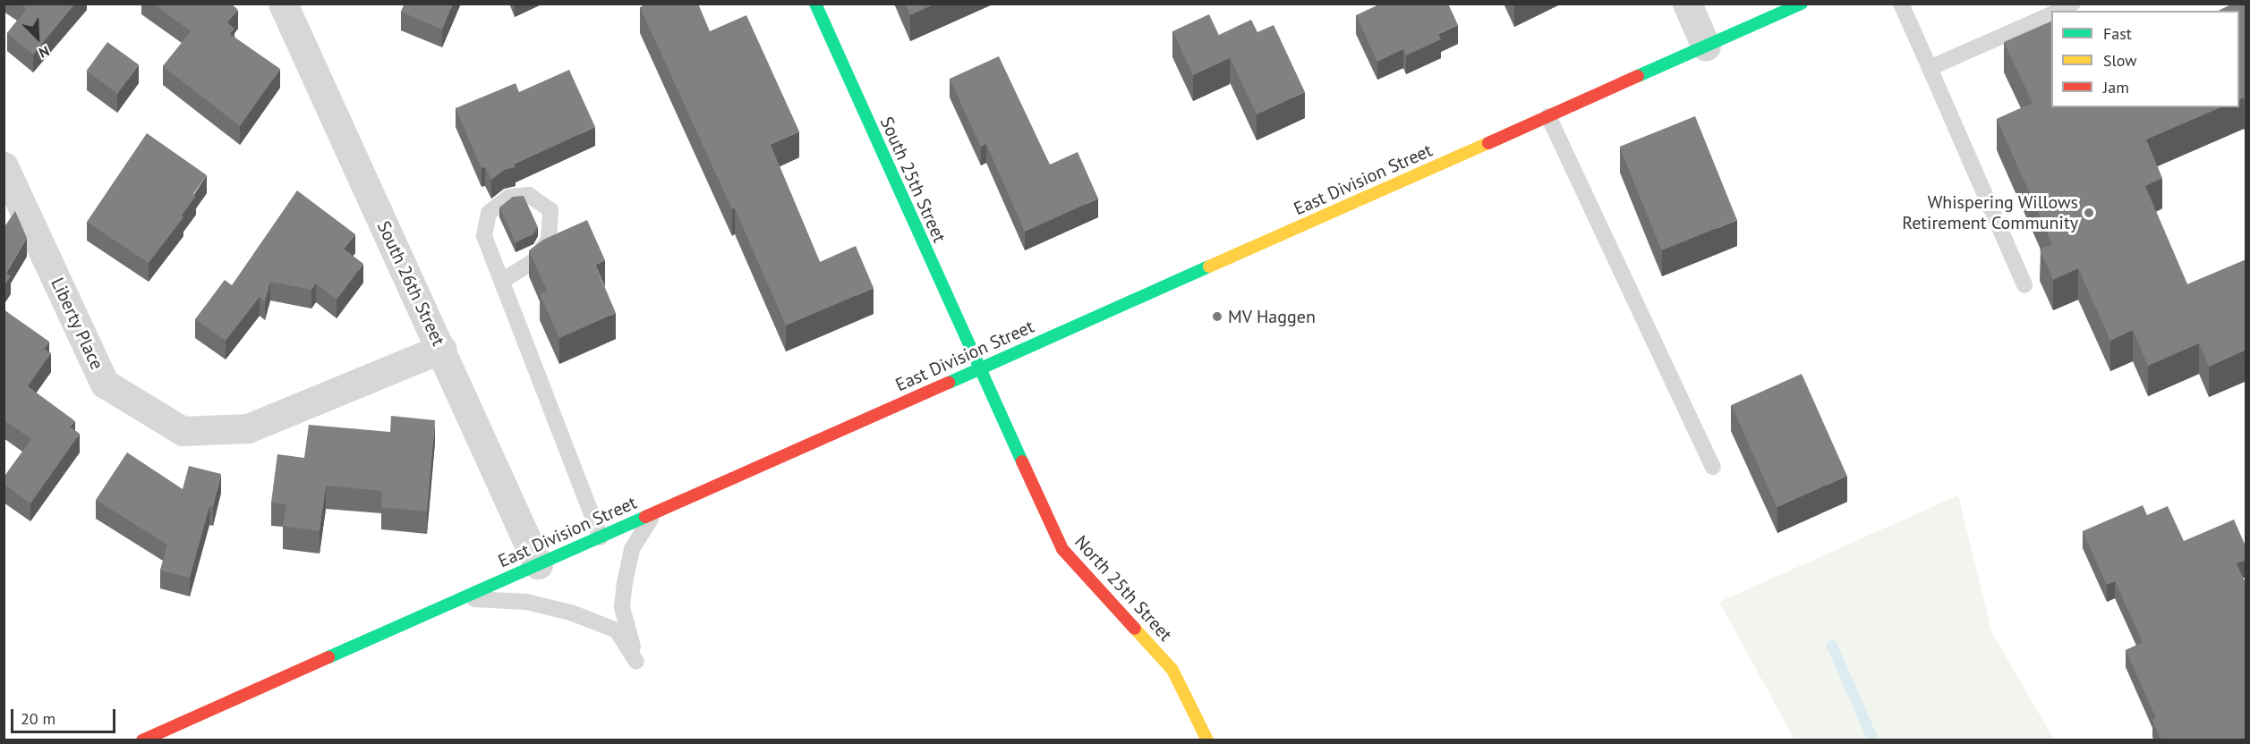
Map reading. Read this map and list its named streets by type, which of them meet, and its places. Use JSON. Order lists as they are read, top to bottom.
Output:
{
  "streets": {
    "street": [
      "South 25th Street",
      "East Division Street",
      "South 26th Street",
      "Liberty Place",
      "North 25th Street"
    ]
  },
  "crossings": [
    ["South 25th Street", "East Division Street"],
    ["South 25th Street", "North 25th Street"],
    ["East Division Street", "South 26th Street"],
    ["East Division Street", "North 25th Street"],
    ["South 26th Street", "Liberty Place"]
  ],
  "places": ["Whispering Willows Retirement Community", "MV Haggen"],
  "legend": ["Fast", "Slow", "Jam"],
  "scale_bar": "20 m",
  "north": "bottom right"
}
